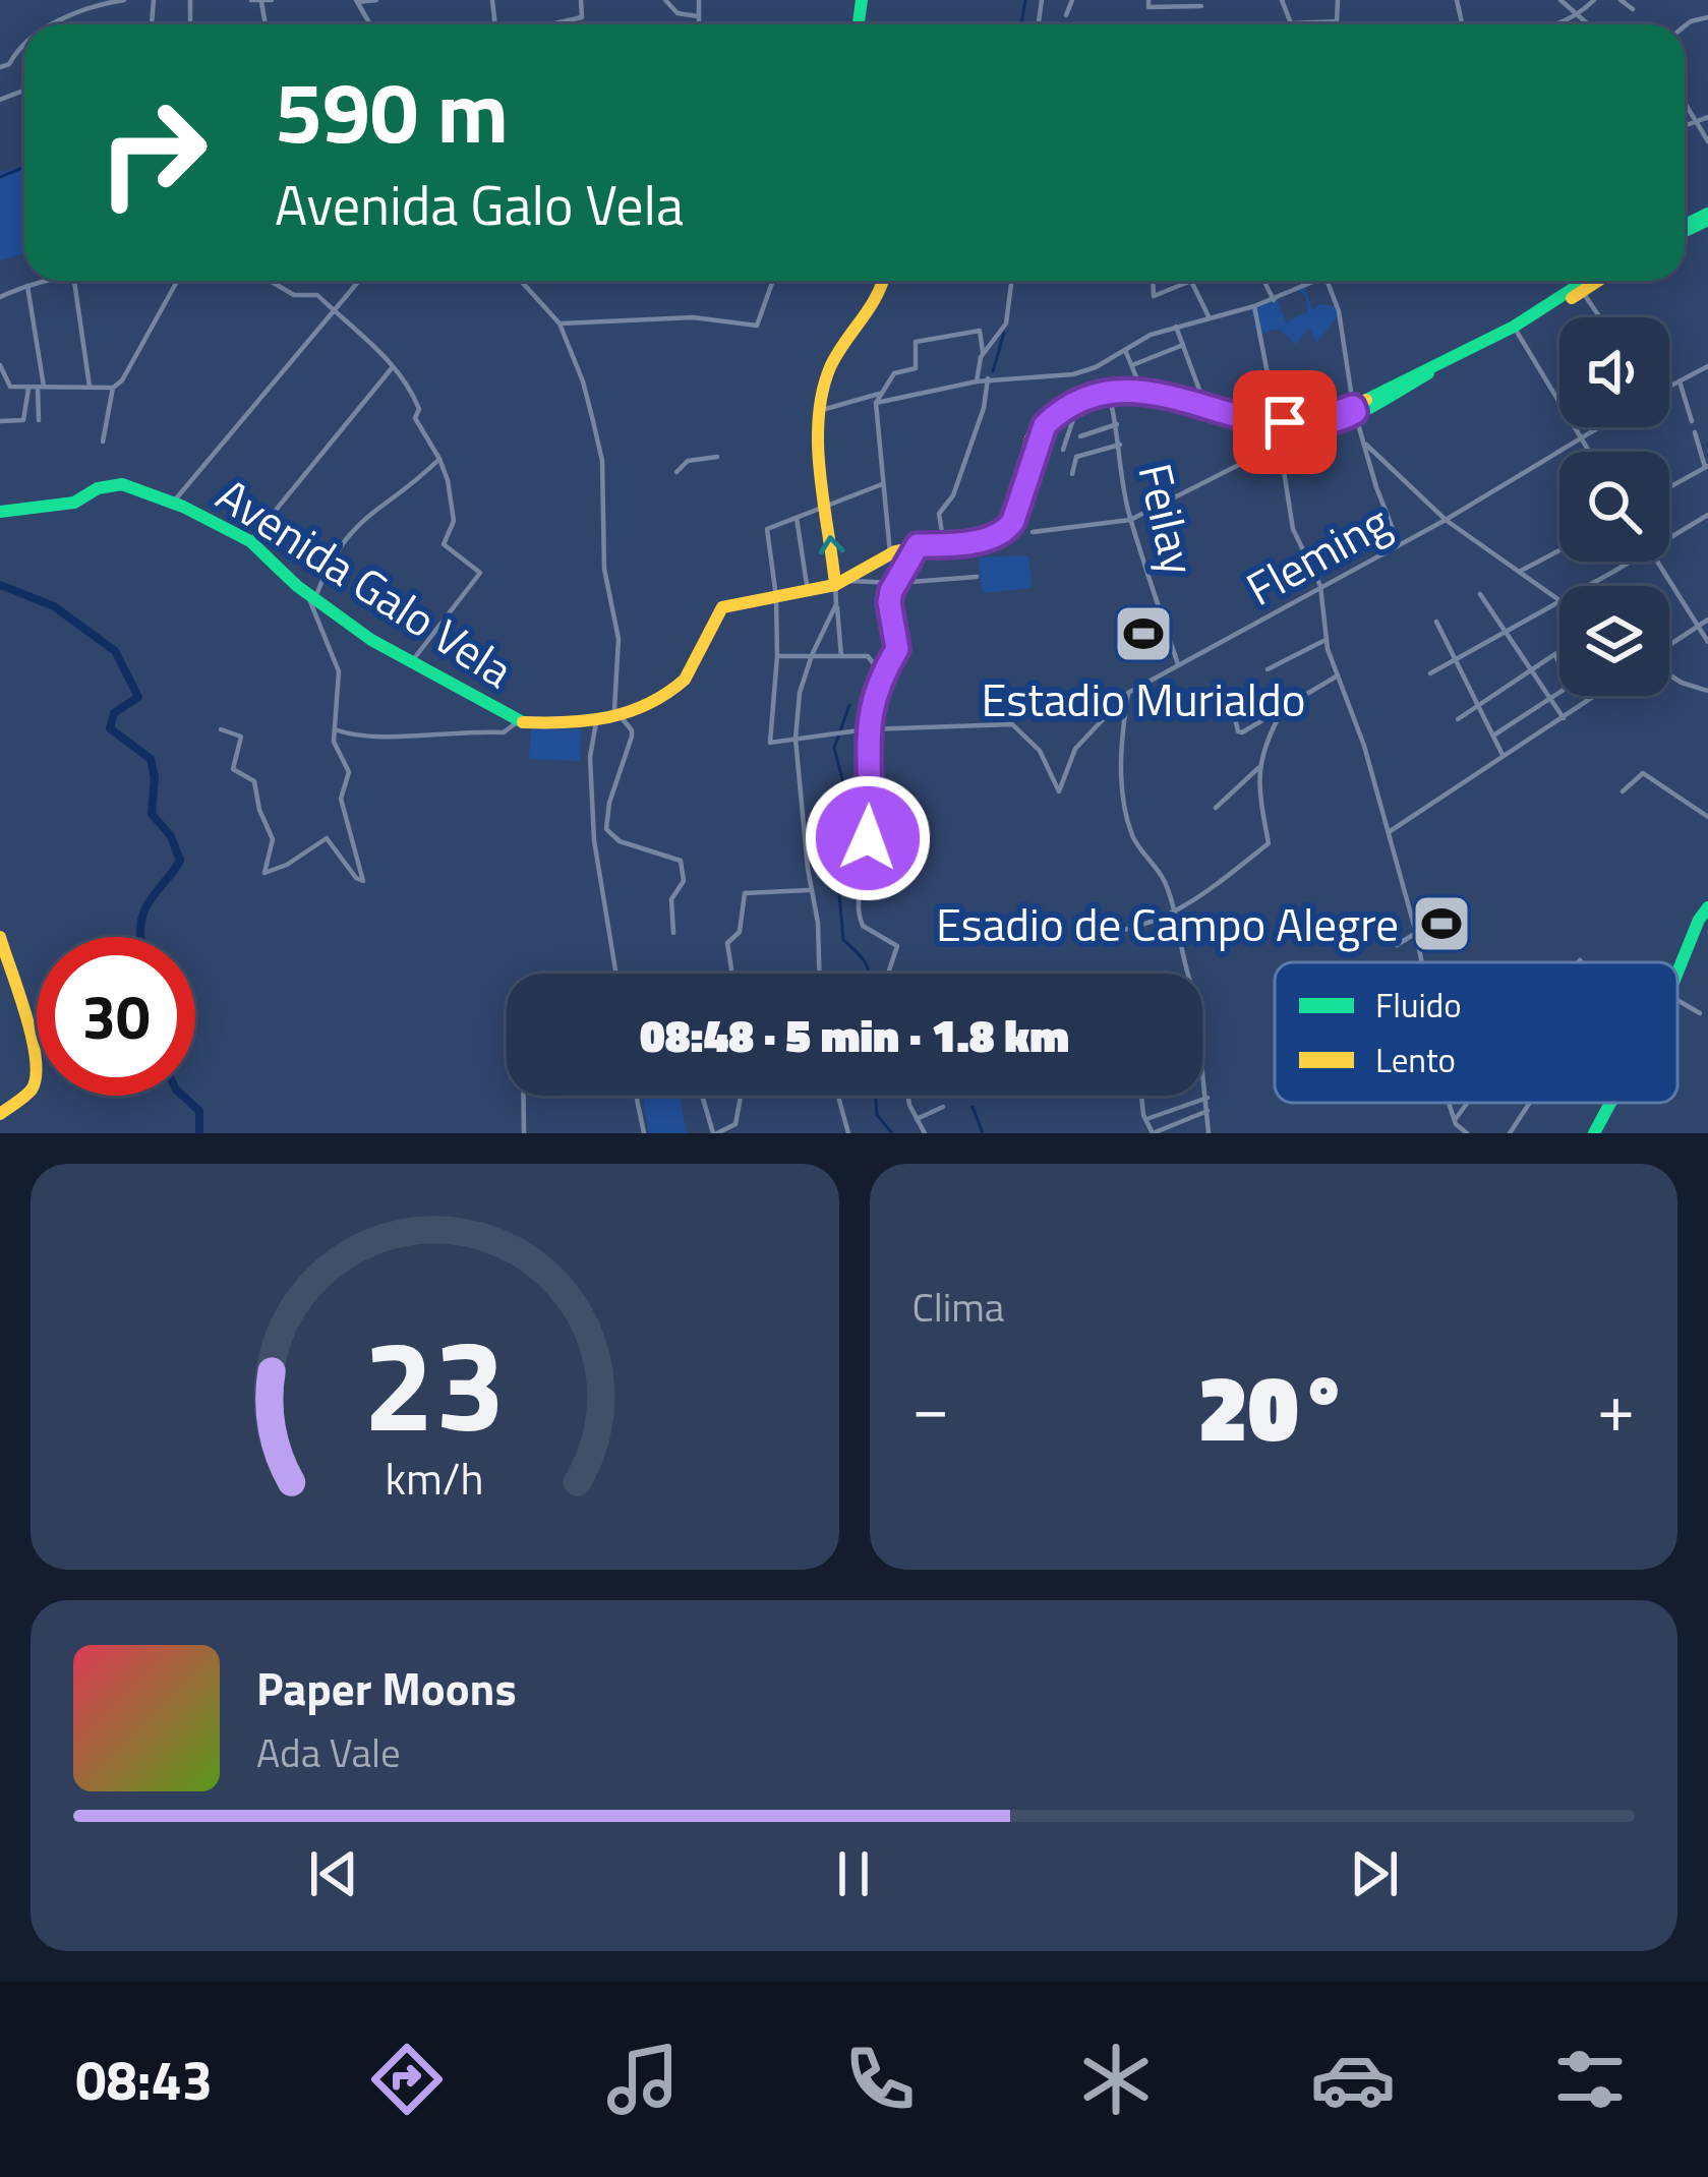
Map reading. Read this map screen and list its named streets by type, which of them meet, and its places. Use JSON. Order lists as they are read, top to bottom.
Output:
{
  "streets": {
    "main road": ["Avenida Galo Vela"],
    "street": ["Feilay", "Fleming"]
  },
  "crossings": [
    ["Feilay", "Fleming"],
    ["Feilay", "Avenida Galo Vela"]
  ],
  "places": {
    "sports": ["Estadio Murialdo", "Esadio de Campo Alegre"]
  },
  "legend": ["Fluido", "Lento"],
  "page": {
    "turn": ["590 m", "Avenida Galo Vela"],
    "limit": "30",
    "trip": "08:48 · 5 min · 1.8 km",
    "tile": "Clima",
    "heat": ["−", "20°", "+"],
    "song": ["Paper Moons", "Ada Vale"],
    "tabs": "08:43",
    "gauge": ["23", "km/h"]
  }
}
